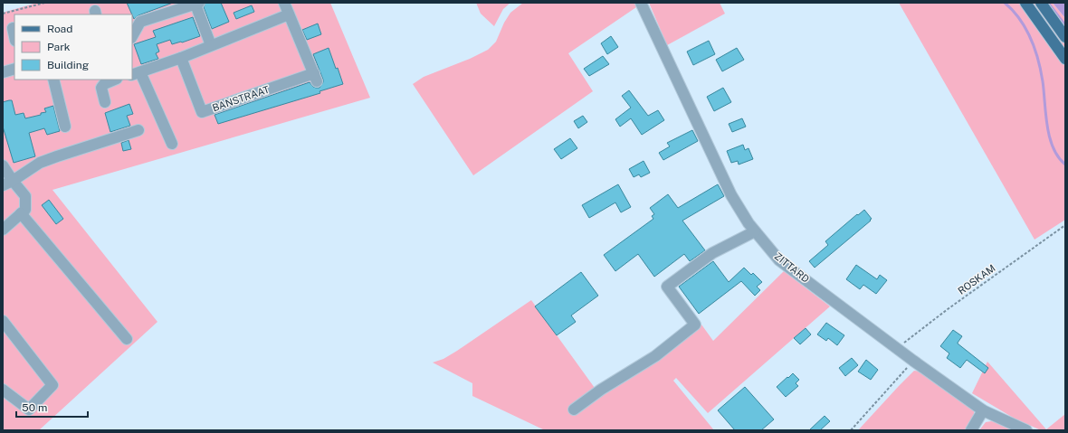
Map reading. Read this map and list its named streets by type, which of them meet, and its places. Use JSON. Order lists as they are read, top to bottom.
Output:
{
  "streets": {
    "street": ["BANSTRAAT", "ZITTARD"],
    "path": ["ROSKAM"]
  },
  "crossings": [
    ["ZITTARD", "ROSKAM"]
  ],
  "legend": ["Road", "Park", "Building"],
  "scale_bar": "50 m"
}
